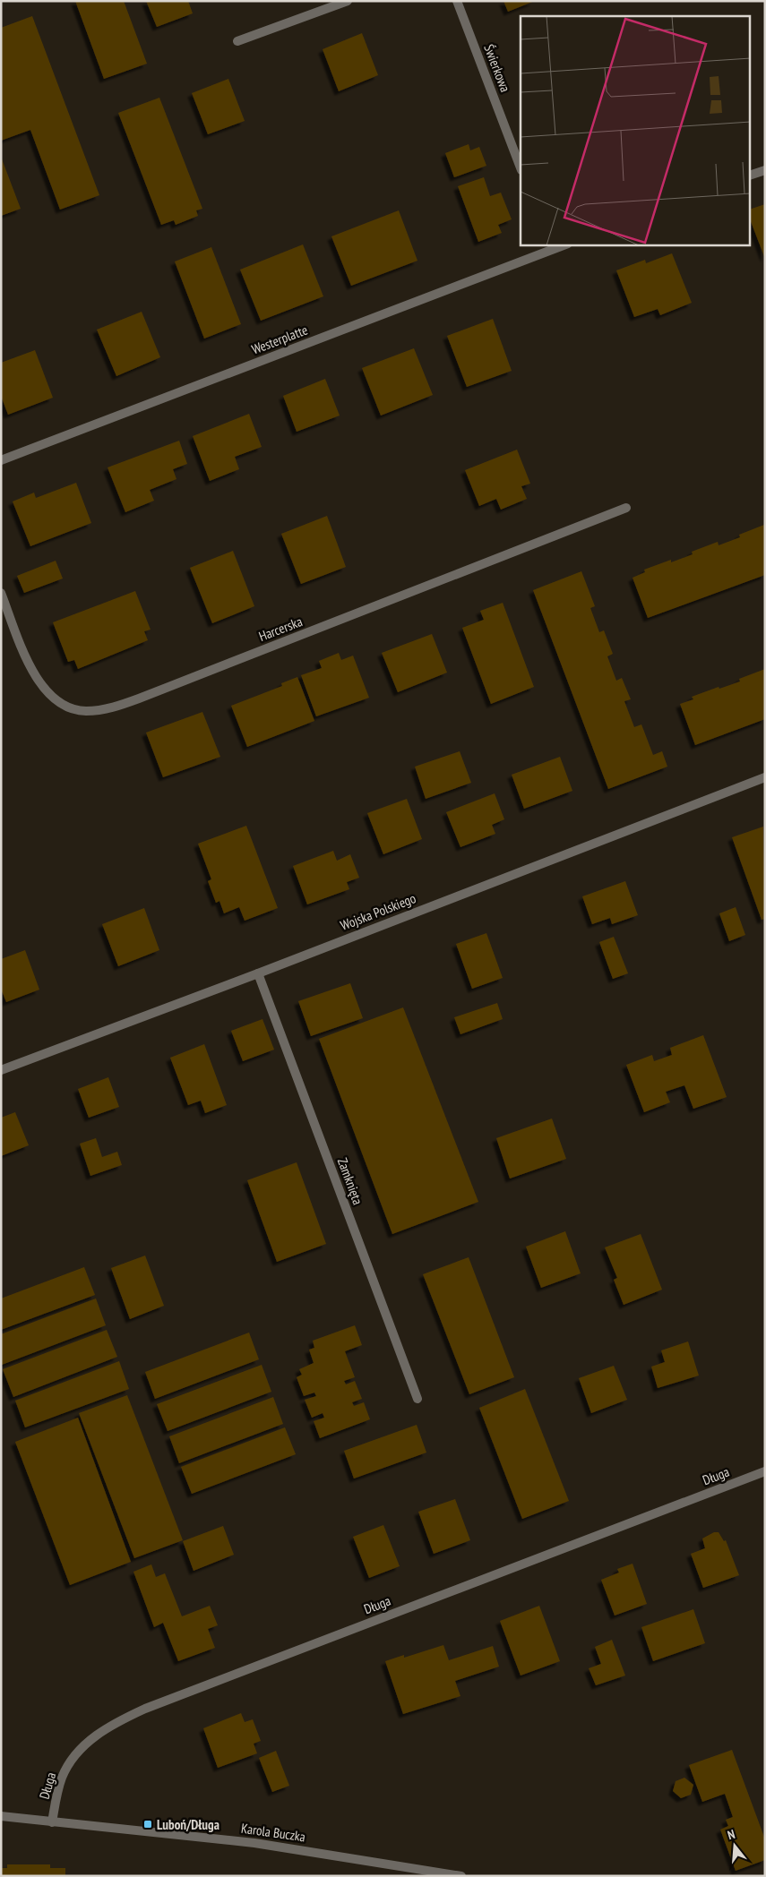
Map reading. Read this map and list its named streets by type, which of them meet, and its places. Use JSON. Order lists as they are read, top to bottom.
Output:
{
  "streets": {
    "street": [
      "Świerkowa",
      "Westerplatte",
      "Harcerska",
      "Wojska Polskiego",
      "Zamknięta",
      "Długa",
      "Karola Buczka"
    ]
  },
  "crossings": [
    ["Wojska Polskiego", "Zamknięta"],
    ["Długa", "Karola Buczka"]
  ],
  "places": {
    "transit": ["Luboń/Długa"]
  },
  "north": "top"
}
